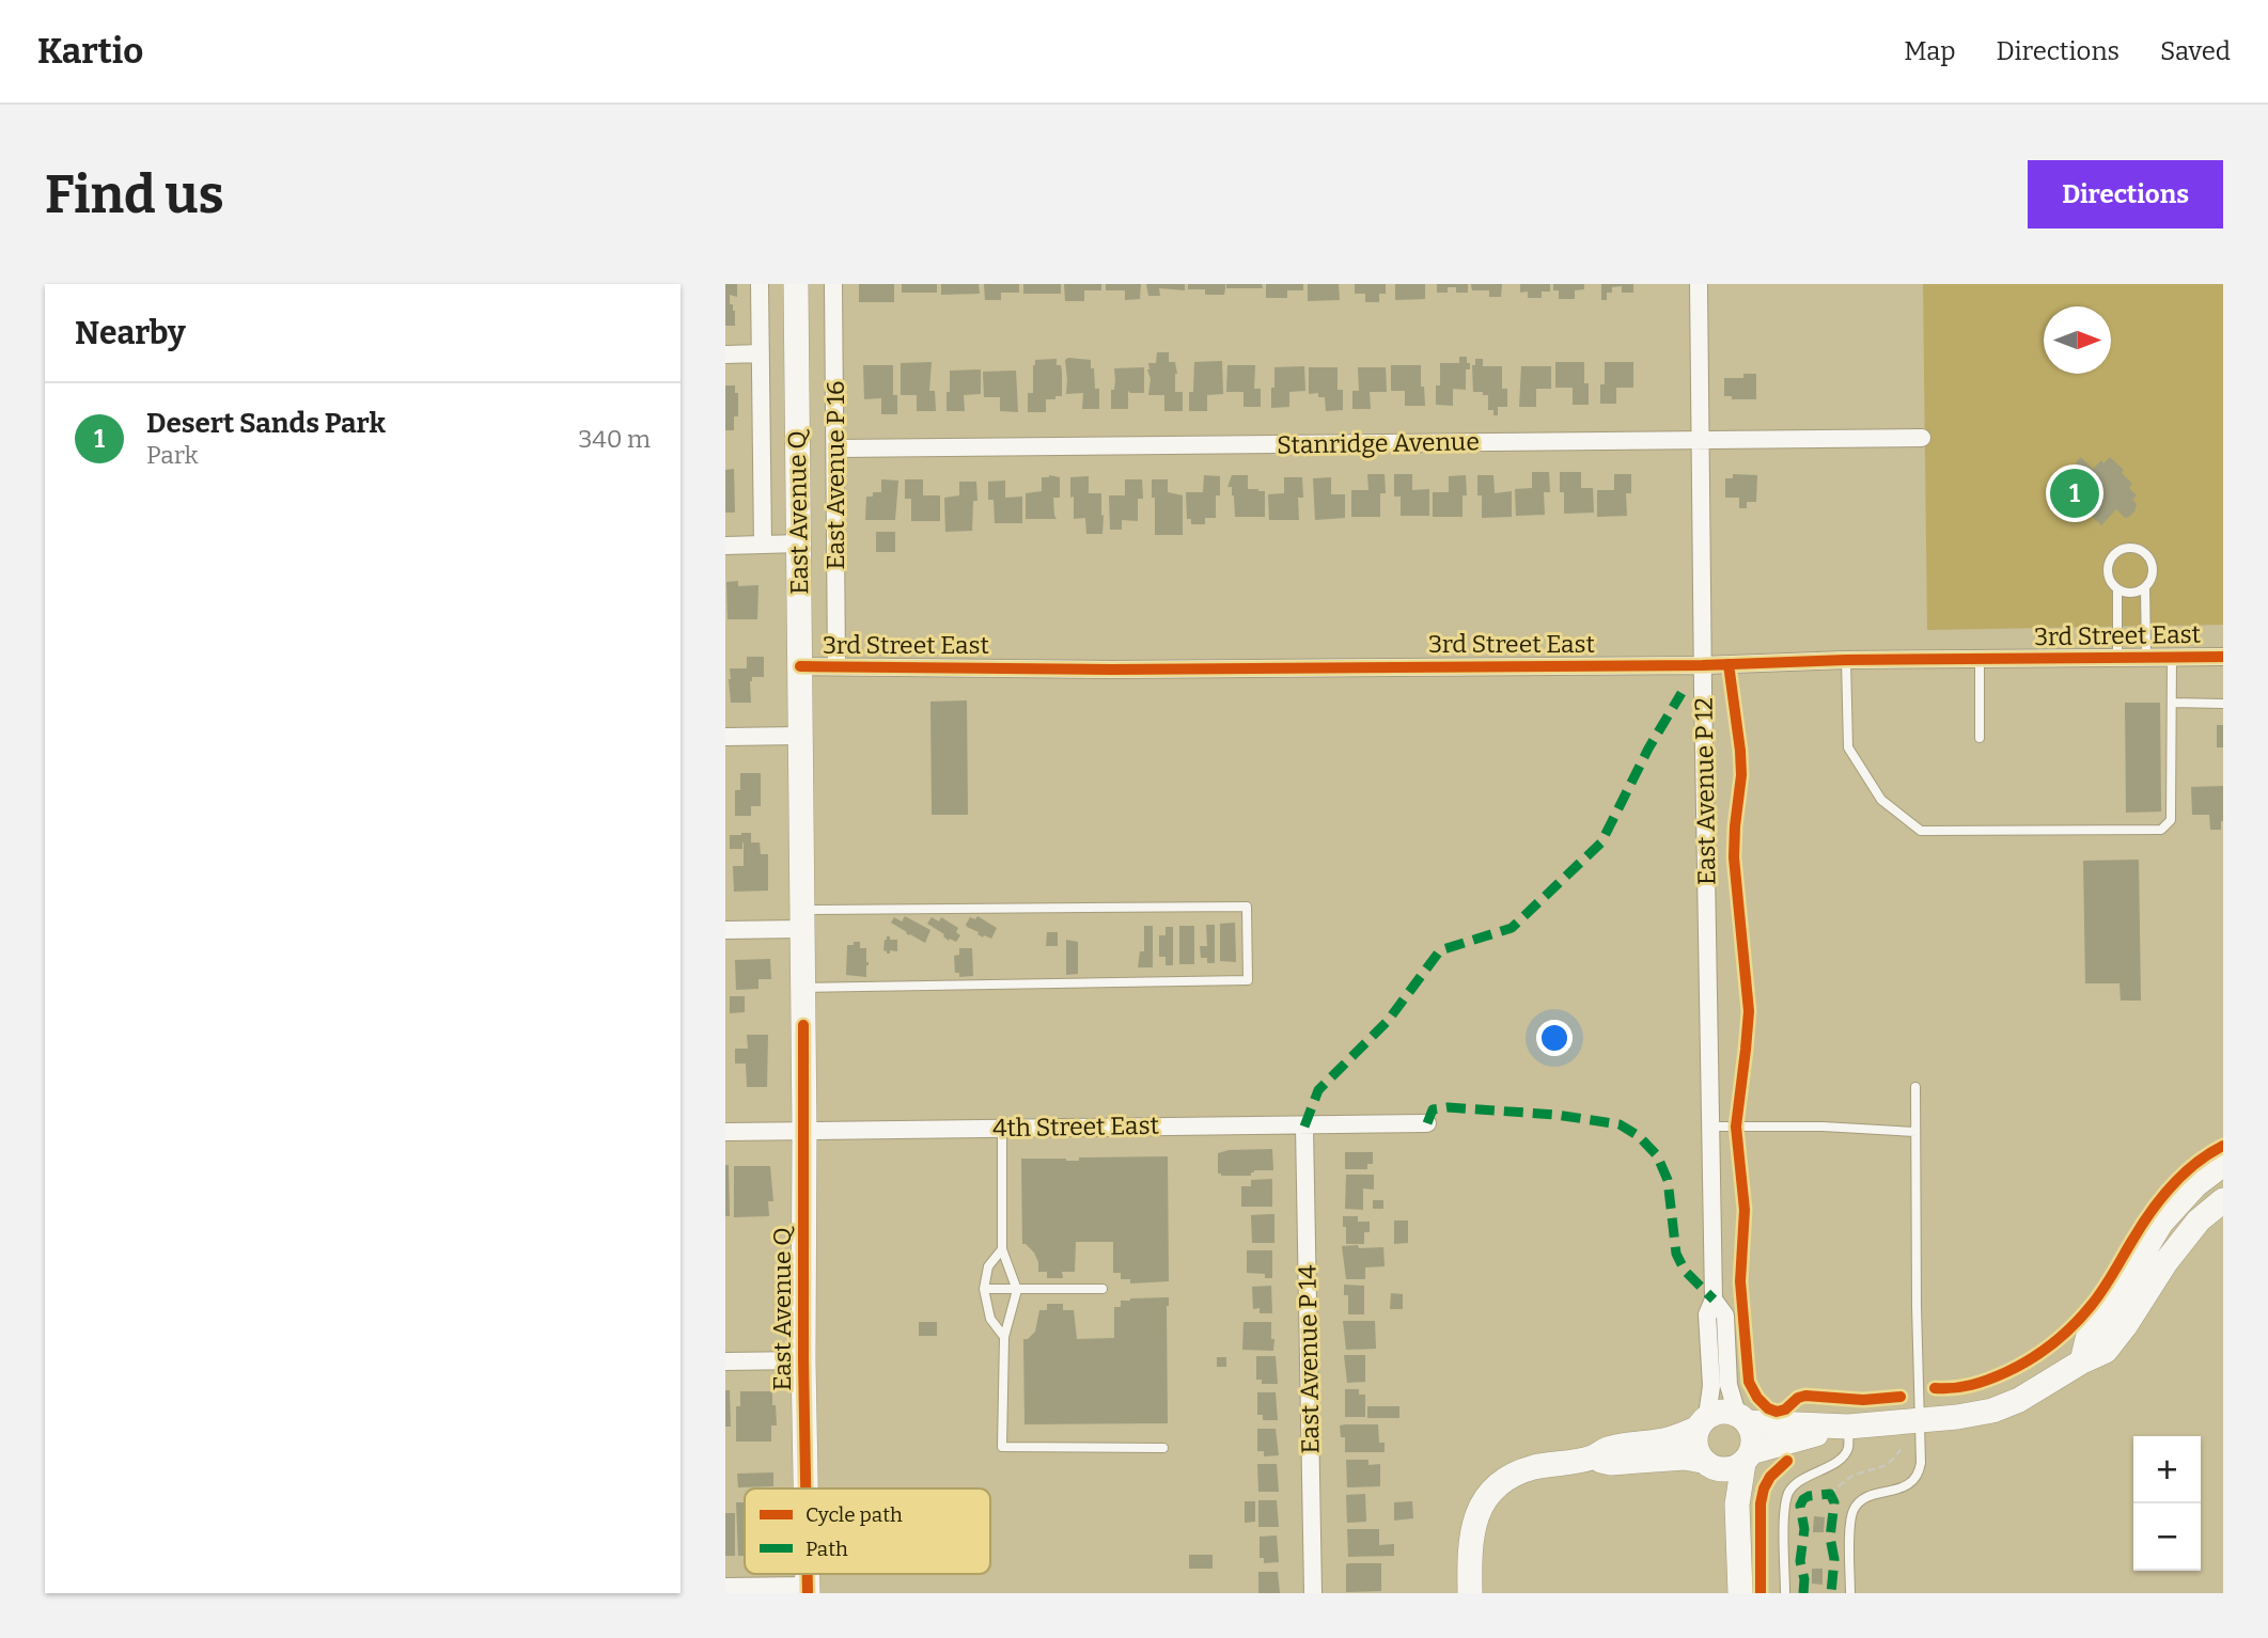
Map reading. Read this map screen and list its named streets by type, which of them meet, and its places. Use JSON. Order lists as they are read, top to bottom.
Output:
{
  "streets": {
    "street": [
      "Stanridge Avenue",
      "East Avenue P 16",
      "East Avenue Q",
      "3rd Street East",
      "East Avenue P 12",
      "4th Street East",
      "East Avenue P 14"
    ]
  },
  "crossings": [
    ["Stanridge Avenue", "East Avenue P 16"],
    ["Stanridge Avenue", "East Avenue P 12"],
    ["East Avenue P 16", "3rd Street East"],
    ["East Avenue Q", "3rd Street East"],
    ["East Avenue Q", "4th Street East"],
    ["3rd Street East", "East Avenue P 12"],
    ["4th Street East", "East Avenue P 14"]
  ],
  "legend": ["Cycle path", "Path"],
  "north": "right",
  "page": {
    "header": "Kartio",
    "nav": ["Map", "Directions", "Saved"],
    "buttons": "Directions",
    "title": "Find us",
    "heading": "Nearby",
    "list": [
      {
        "mark": "1",
        "name": "Desert Sands Park",
        "note": "Park",
        "value": "340 m"
      }
    ],
    "pins": "1",
    "map_buttons": ["+", "−"]
  }
}
